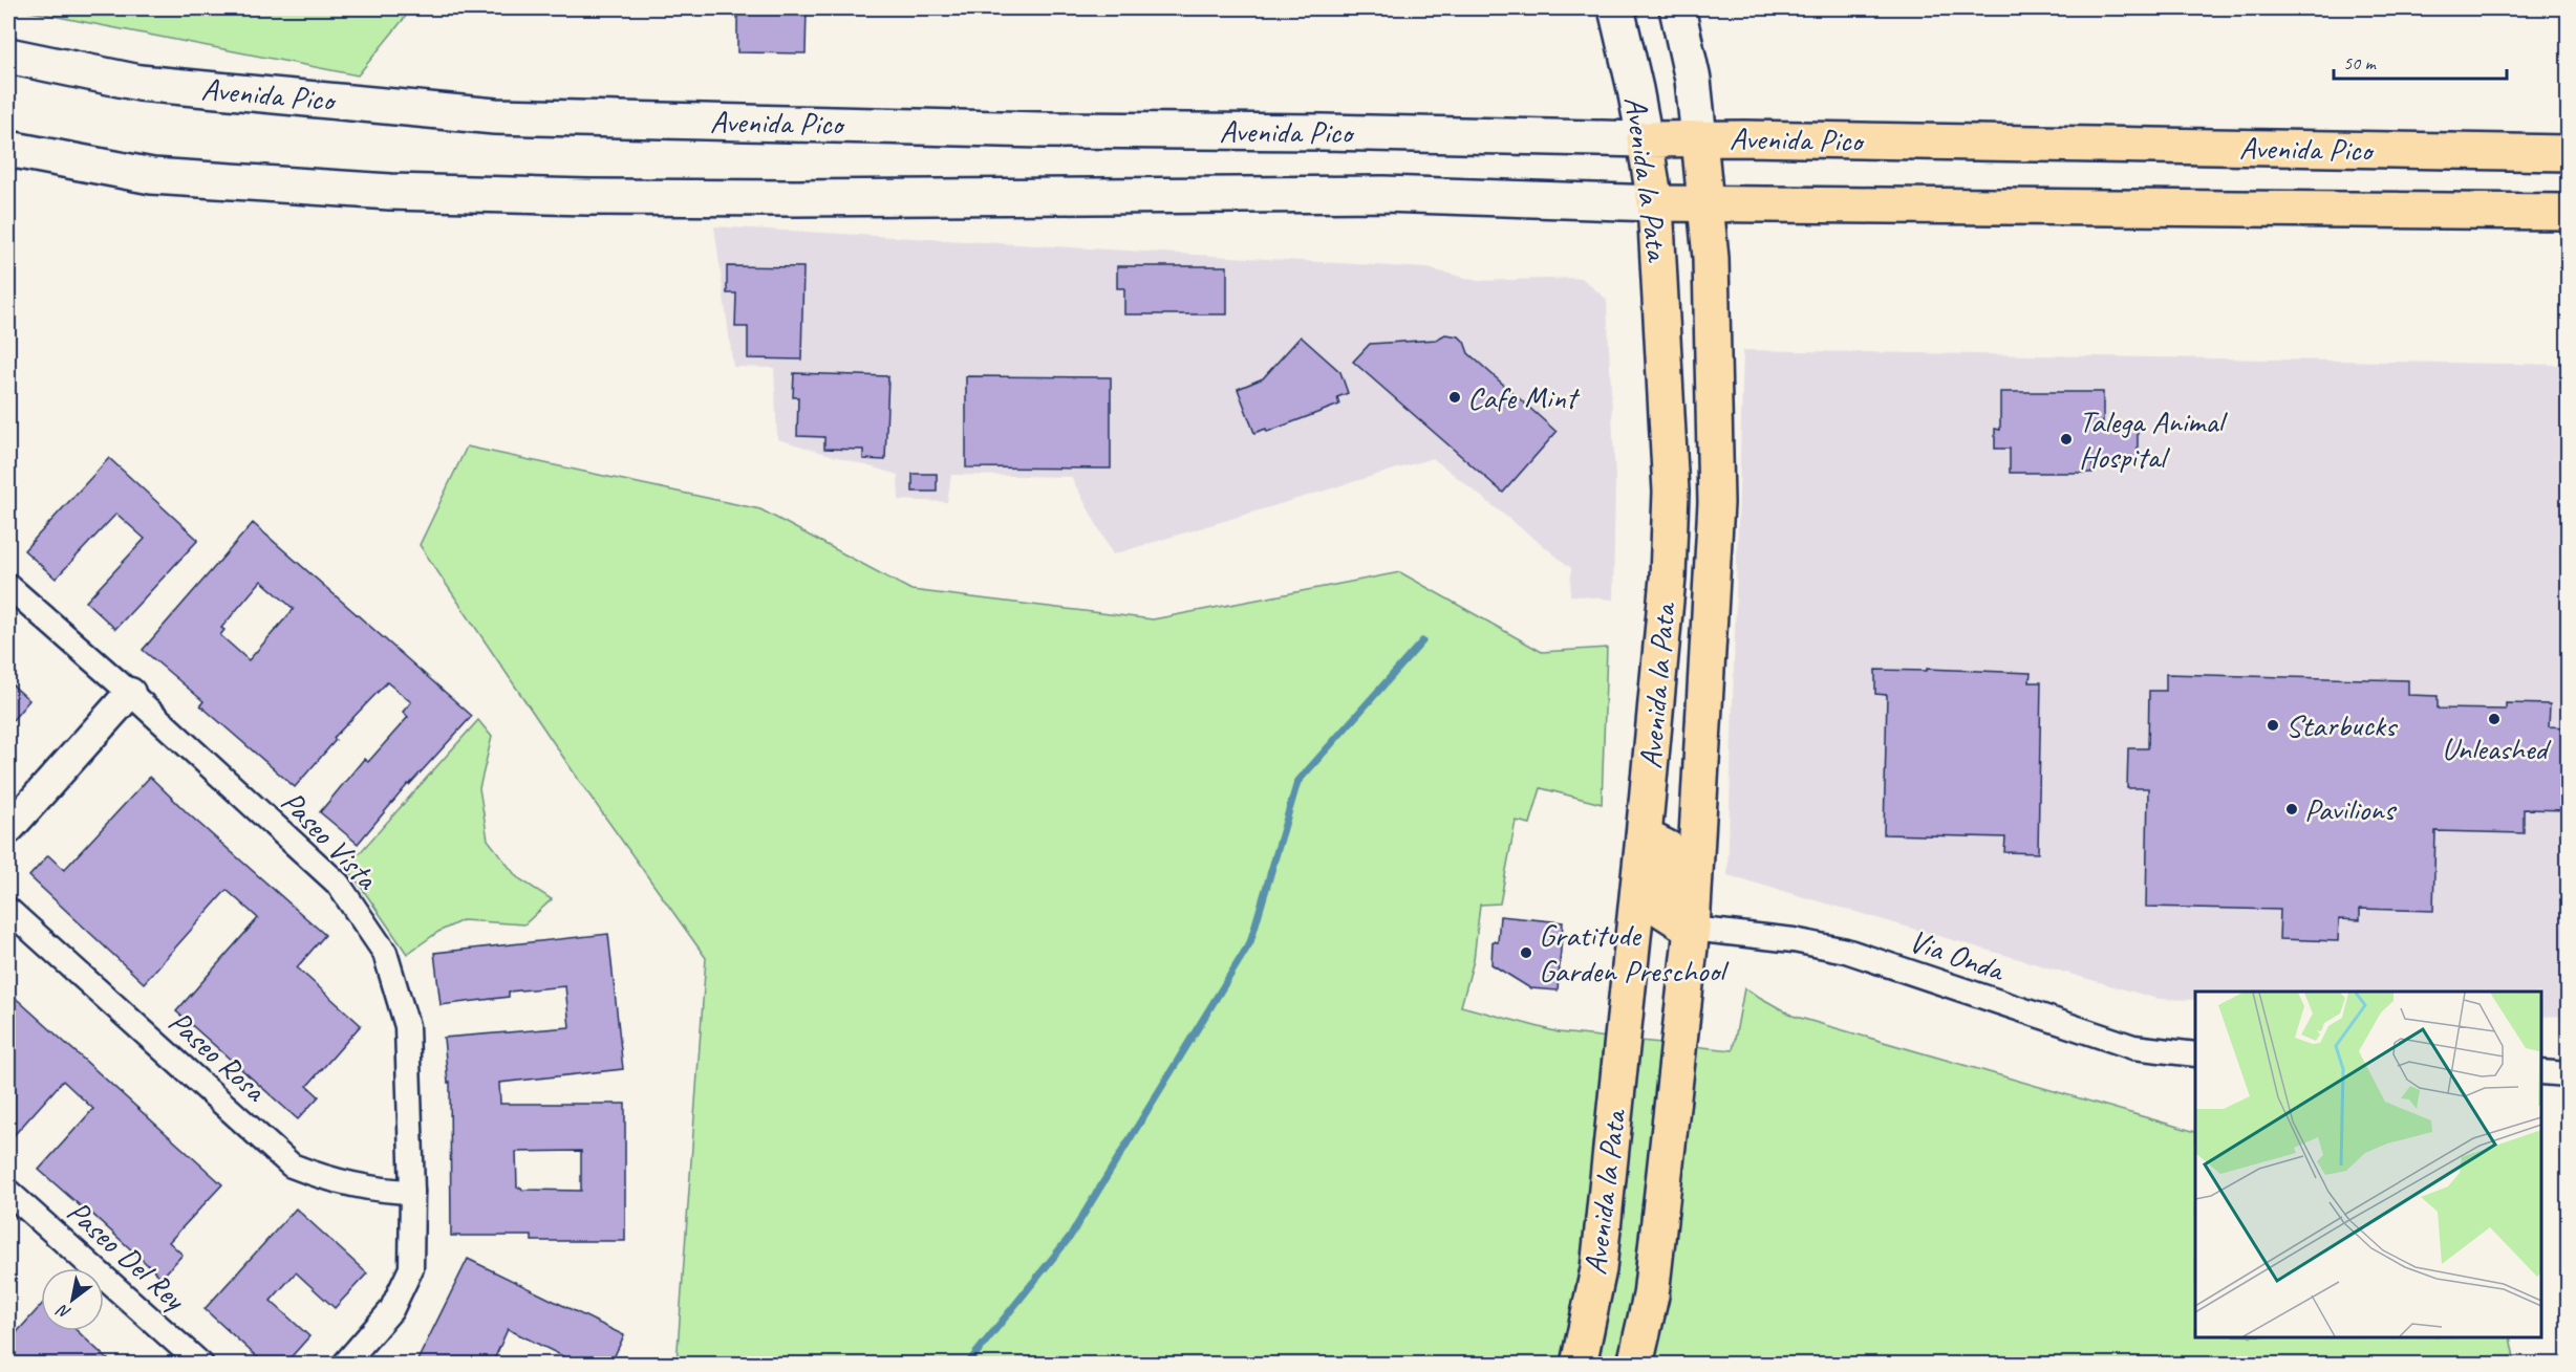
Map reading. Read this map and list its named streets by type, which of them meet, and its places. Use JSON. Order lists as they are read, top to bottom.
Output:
{
  "streets": {
    "highway": ["Avenida Pico", "Avenida la Pata"],
    "street": [
      "Paseo Vista",
      "Via Onda",
      "Paseo Rosa",
      "Paseo Del Rey"
    ]
  },
  "crossings": [
    ["Avenida Pico", "Avenida la Pata"],
    ["Avenida la Pata", "Via Onda"],
    ["Paseo Vista", "Paseo Rosa"]
  ],
  "places": [
    "Cafe Mint",
    "Talega Animal Hospital",
    "Unleashed",
    "Starbucks",
    "Pavilions",
    "Gratitude Garden Preschool"
  ],
  "scale_bar": "50 m",
  "north": "bottom left"
}
